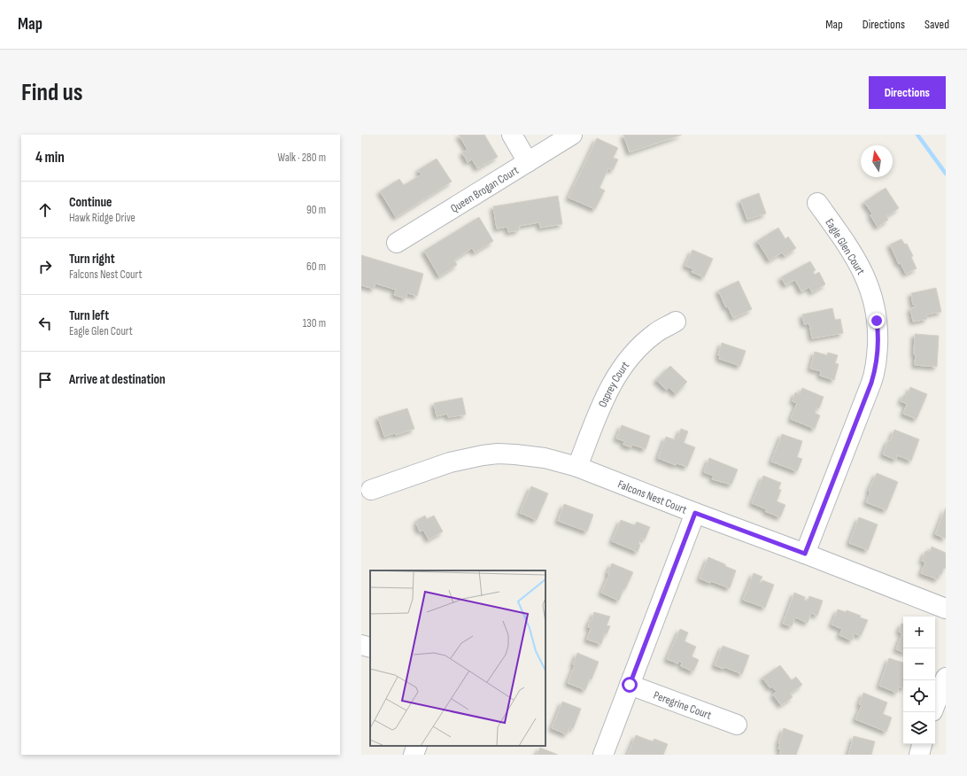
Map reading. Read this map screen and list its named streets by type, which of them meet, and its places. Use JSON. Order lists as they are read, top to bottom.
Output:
{
  "streets": {
    "street": [
      "Queen Brogan Court",
      "Eagle Glen Court",
      "Osprey Court",
      "Falcons Nest Court",
      "Peregrine Court"
    ]
  },
  "crossings": [
    ["Eagle Glen Court", "Falcons Nest Court"],
    ["Osprey Court", "Falcons Nest Court"]
  ],
  "north": "top",
  "page": {
    "header": "Map",
    "nav": ["Map", "Directions", "Saved"],
    "buttons": "Directions",
    "title": "Find us",
    "heading": ["4 min", "Walk · 280 m"],
    "list": [
      ["Continue", "Hawk Ridge Drive", "90 m"],
      ["Turn right", "Falcons Nest Court", "60 m"],
      ["Turn left", "Eagle Glen Court", "130 m"],
      "Arrive at destination"
    ],
    "map_buttons": ["+", "−"]
  }
}
